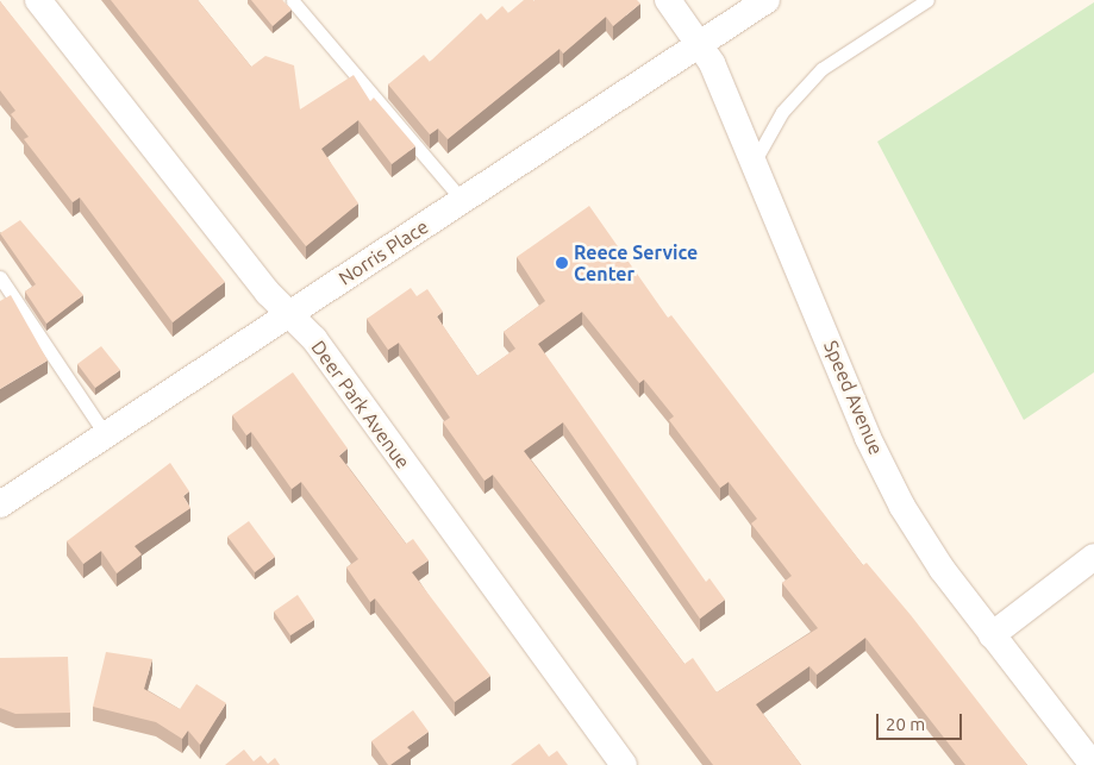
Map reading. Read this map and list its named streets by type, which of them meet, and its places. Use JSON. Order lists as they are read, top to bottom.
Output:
{
  "streets": {
    "street": ["Norris Place", "Speed Avenue", "Deer Park Avenue"]
  },
  "crossings": [
    ["Norris Place", "Speed Avenue"],
    ["Norris Place", "Deer Park Avenue"]
  ],
  "places": ["Reece Service Center"],
  "scale_bar": "20 m"
}
